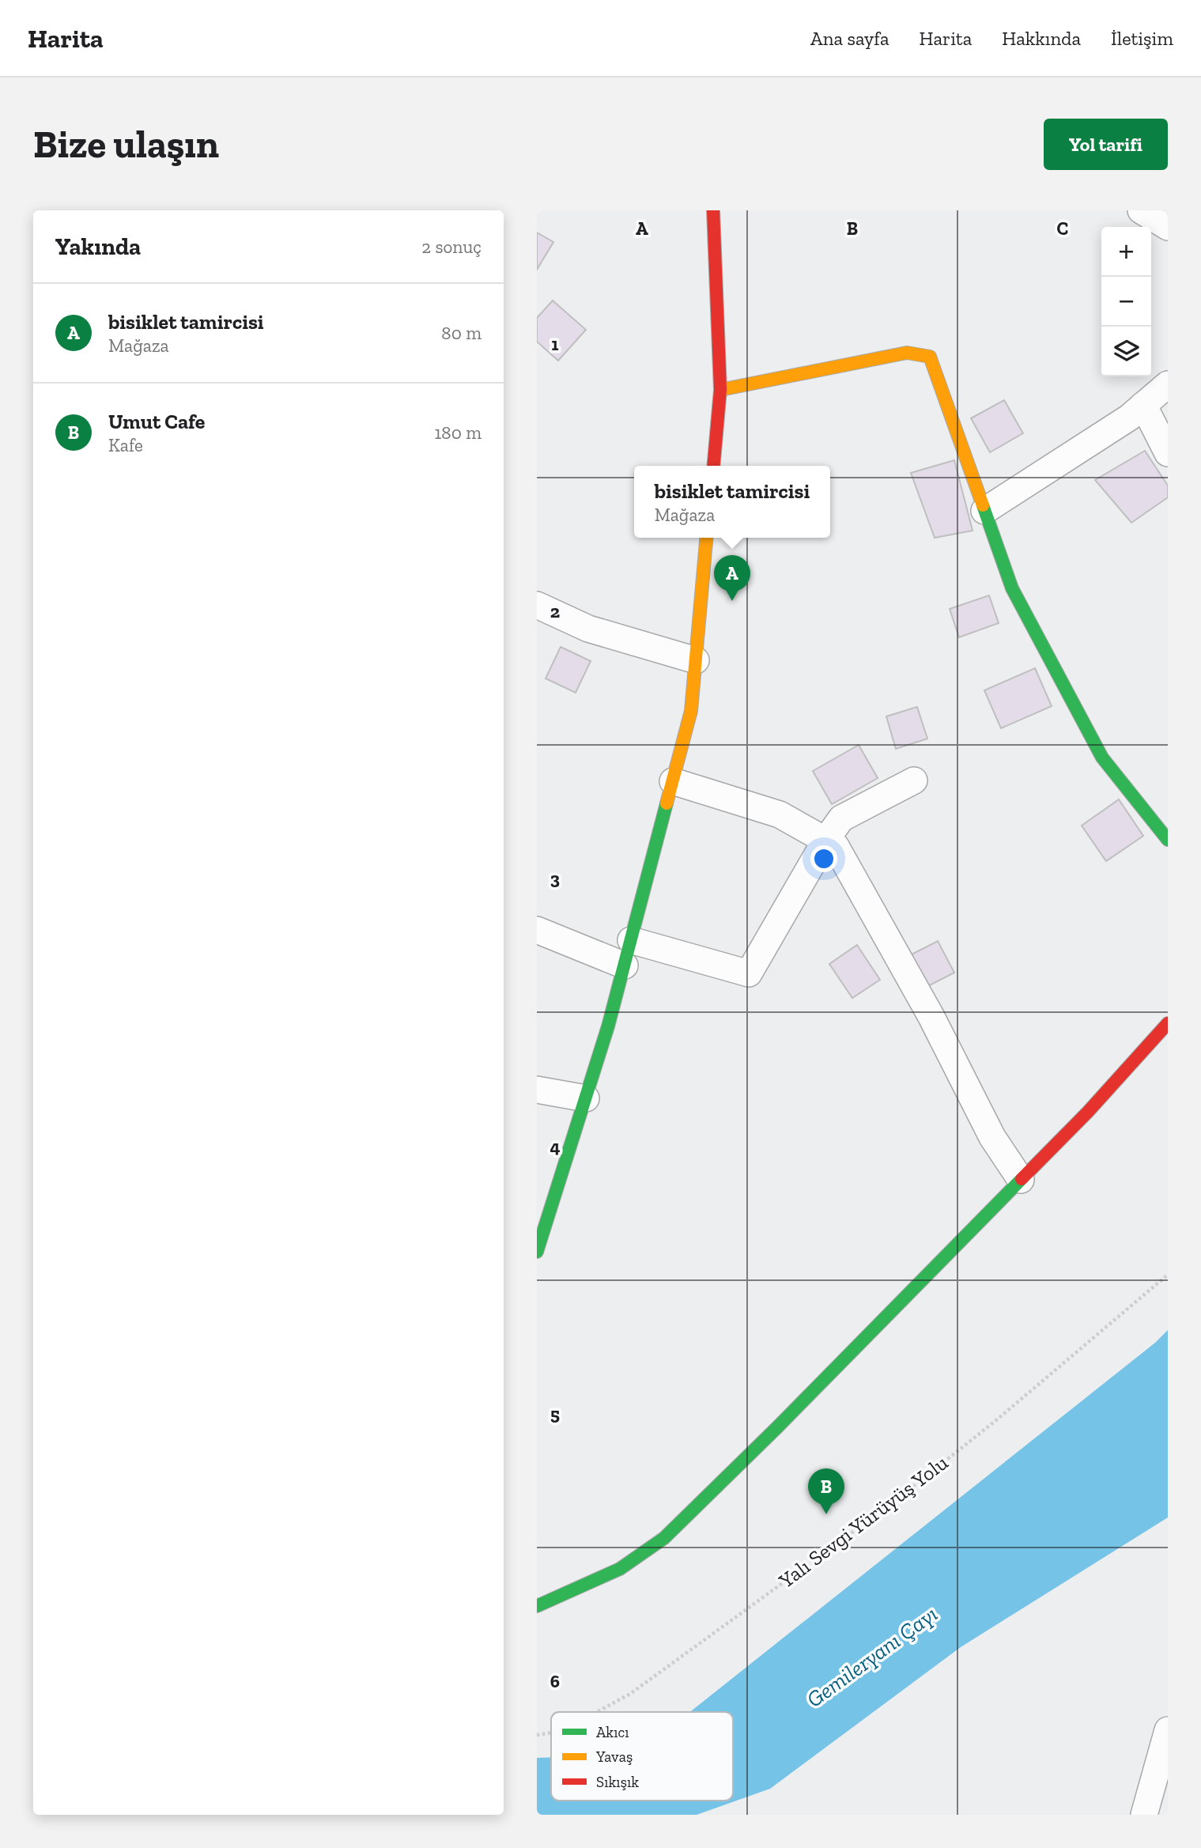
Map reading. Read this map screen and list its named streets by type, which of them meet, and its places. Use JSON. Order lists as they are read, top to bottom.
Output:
{
  "streets": {
    "path": ["Yalı Sevgi Yürüyüş Yolu"]
  },
  "water": ["Gemileryanı Çayı"],
  "legend": ["Akıcı", "Yavaş", "Sıkışık"],
  "page": {
    "header": "Harita",
    "nav": [
      "Ana sayfa",
      "Harita",
      "Hakkında",
      "İletişim"
    ],
    "buttons": "Yol tarifi",
    "title": "Bize ulaşın",
    "heading": ["Yakında", "2 sonuç"],
    "map_buttons": ["+", "−"],
    "list": [
      {
        "mark": "A",
        "name": "bisiklet tamircisi",
        "note": "Mağaza",
        "value": "80 m"
      },
      {
        "mark": "B",
        "name": "Umut Cafe",
        "note": "Kafe",
        "value": "180 m"
      }
    ],
    "popup": ["bisiklet tamircisi", "Mağaza"],
    "pins": ["A", "B"]
  },
  "grid": {
    "columns": ["A", "B", "C"],
    "rows": [
      "1",
      "2",
      "3",
      "4",
      "5",
      "6"
    ]
  }
}
